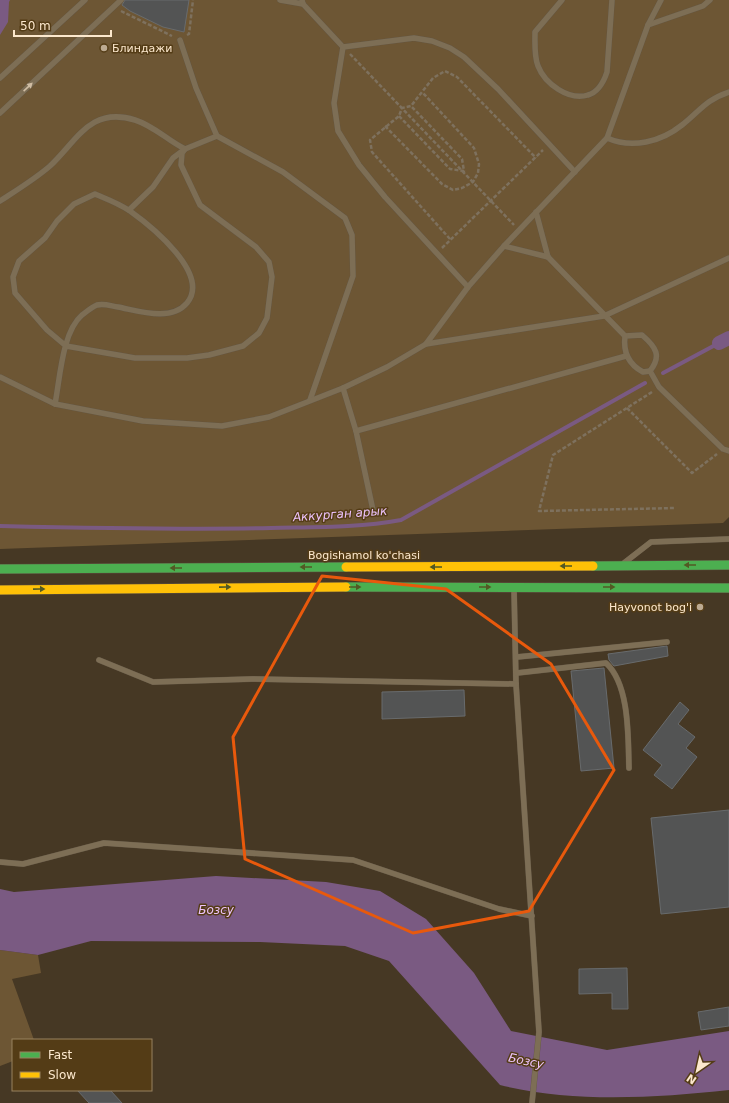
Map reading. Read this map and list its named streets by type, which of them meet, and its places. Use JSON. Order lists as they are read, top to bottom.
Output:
{
  "streets": {
    "main road": ["Bogishamol ko'chasi"]
  },
  "water": ["Аккурган арык", "Бозсу"],
  "places": ["Блиндажи", "Hayvonot bog'i"],
  "legend": ["Fast", "Slow"],
  "scale_bar": "50 m",
  "north": "bottom left"
}
